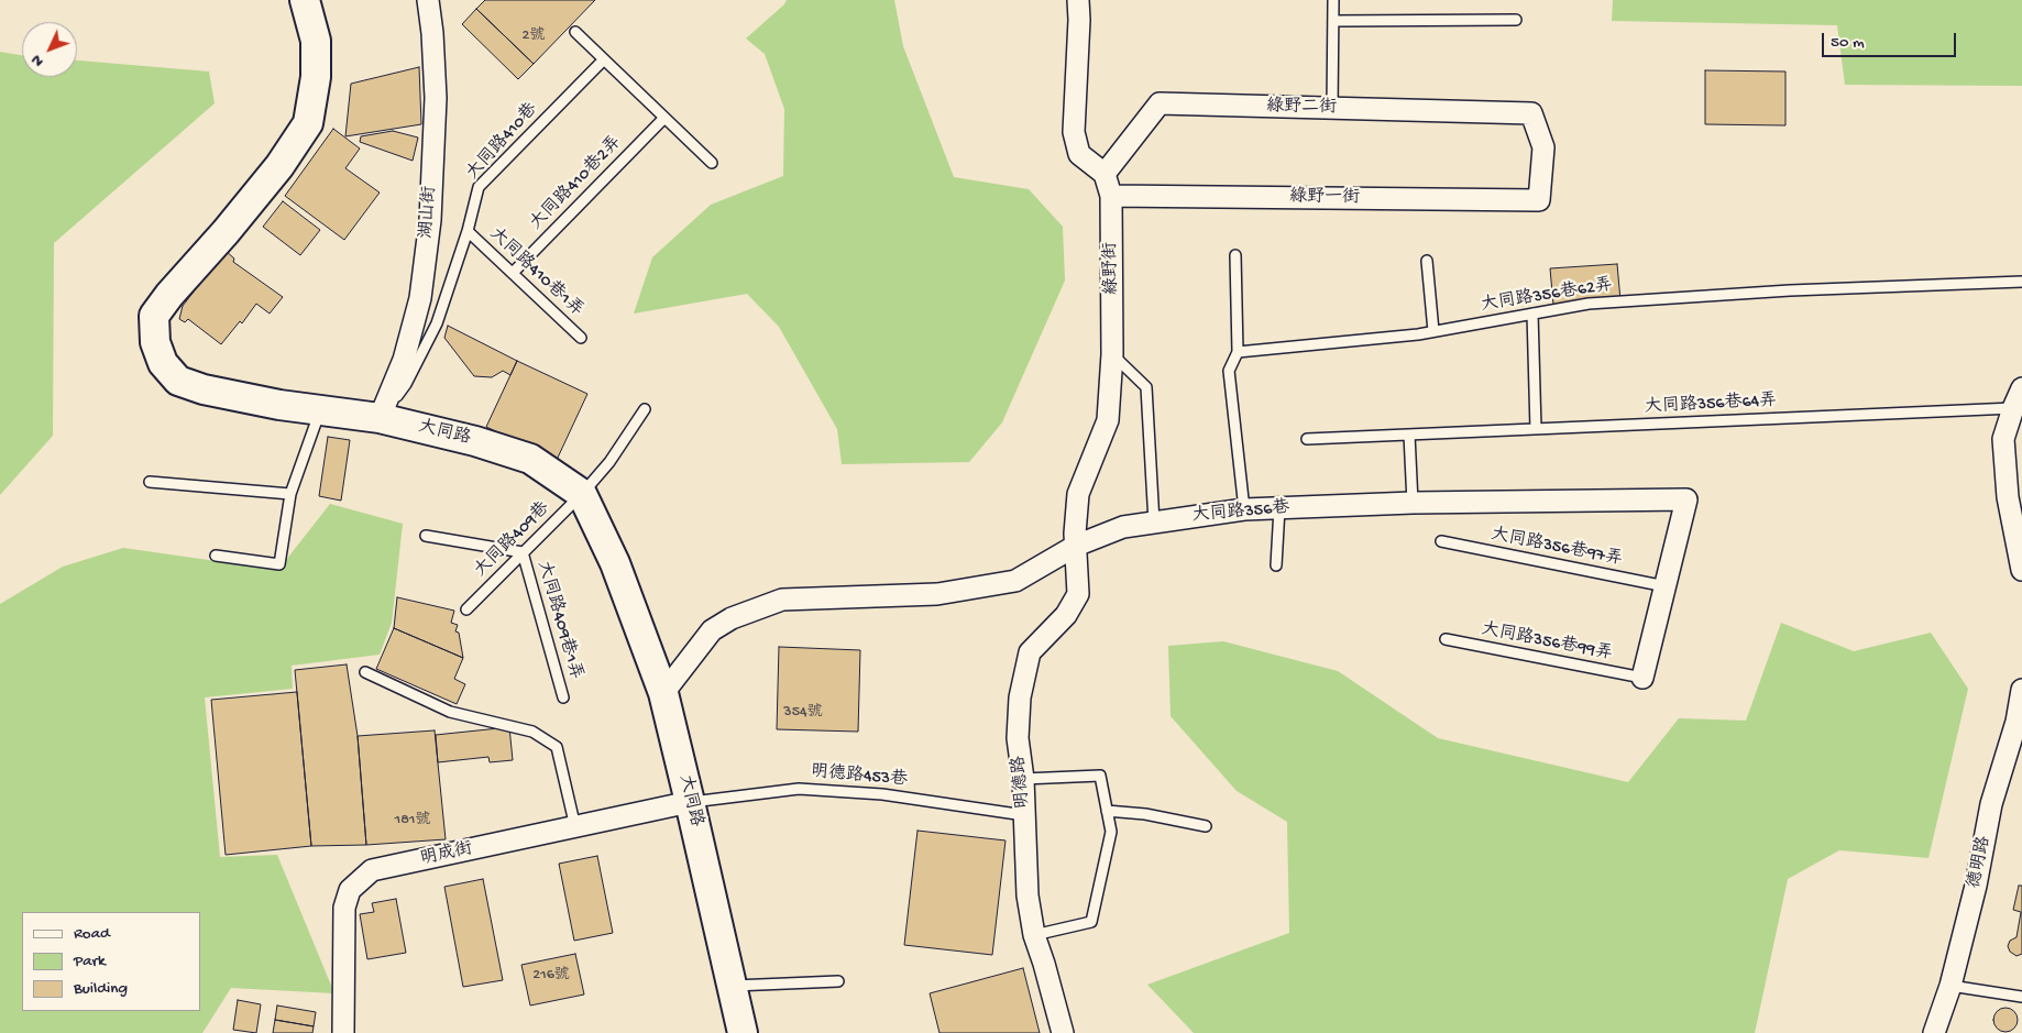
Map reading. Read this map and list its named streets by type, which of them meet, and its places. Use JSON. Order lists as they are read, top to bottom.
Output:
{
  "streets": {
    "street": [
      "綠野二街",
      "綠野一街",
      "湖山街",
      "綠野街",
      "大同路",
      "大同路356巷",
      "明德路",
      "明成街",
      "德明路"
    ],
    "lane": [
      "大同路410巷",
      "大同路410巷2弄",
      "大同路410巷1弄",
      "大同路356巷62弄",
      "大同路356巷64弄",
      "大同路409巷",
      "大同路356巷97弄",
      "大同路409巷1弄",
      "大同路356巷99弄",
      "明德路453巷"
    ]
  },
  "crossings": [
    ["綠野二街", "綠野一街"],
    ["綠野二街", "綠野街"],
    ["大同路410巷", "湖山街"],
    ["大同路410巷", "大同路410巷1弄"],
    ["大同路410巷", "大同路"],
    ["大同路410巷2弄", "大同路410巷1弄"],
    ["綠野一街", "綠野街"],
    ["湖山街", "大同路"],
    ["綠野街", "大同路356巷"],
    ["綠野街", "明德路"],
    ["大同路", "大同路356巷"],
    ["大同路", "大同路409巷"],
    ["大同路", "明德路453巷"],
    ["大同路", "明成街"],
    ["大同路356巷", "大同路356巷97弄"],
    ["大同路356巷", "大同路356巷99弄"],
    ["大同路356巷", "明德路"],
    ["大同路409巷", "大同路409巷1弄"],
    ["明德路453巷", "明德路"],
    ["明德路453巷", "明成街"]
  ],
  "house_numbers": [
    "2號",
    "354號",
    "181號",
    "216號"
  ],
  "legend": ["Road", "Park", "Building"],
  "scale_bar": "50 m",
  "north": "bottom left"
}
